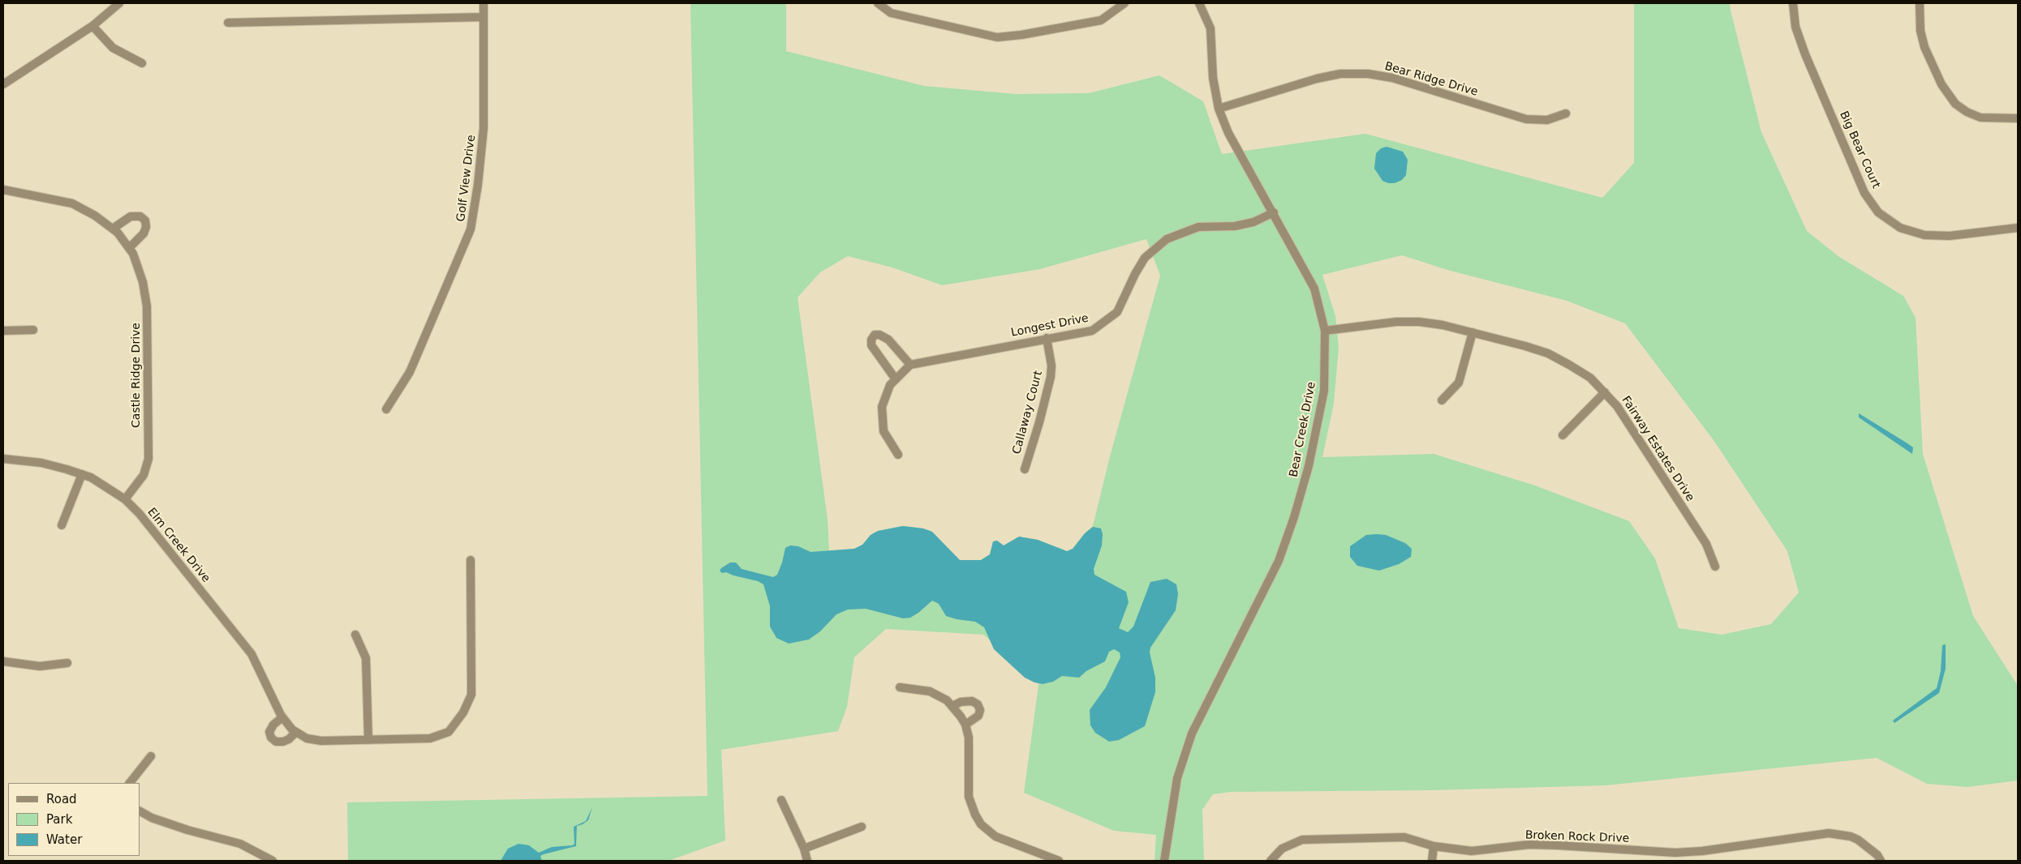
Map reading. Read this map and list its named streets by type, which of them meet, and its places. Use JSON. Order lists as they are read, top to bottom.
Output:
{
  "streets": {
    "street": [
      "Bear Ridge Drive",
      "Big Bear Court",
      "Golf View Drive",
      "Longest Drive",
      "Castle Ridge Drive",
      "Callaway Court",
      "Bear Creek Drive",
      "Fairway Estates Drive",
      "Elm Creek Drive",
      "Broken Rock Drive"
    ]
  },
  "crossings": [
    ["Bear Ridge Drive", "Bear Creek Drive"],
    ["Longest Drive", "Callaway Court"],
    ["Longest Drive", "Bear Creek Drive"],
    ["Castle Ridge Drive", "Elm Creek Drive"],
    ["Bear Creek Drive", "Fairway Estates Drive"]
  ],
  "legend": ["Road", "Park", "Water"]
}
